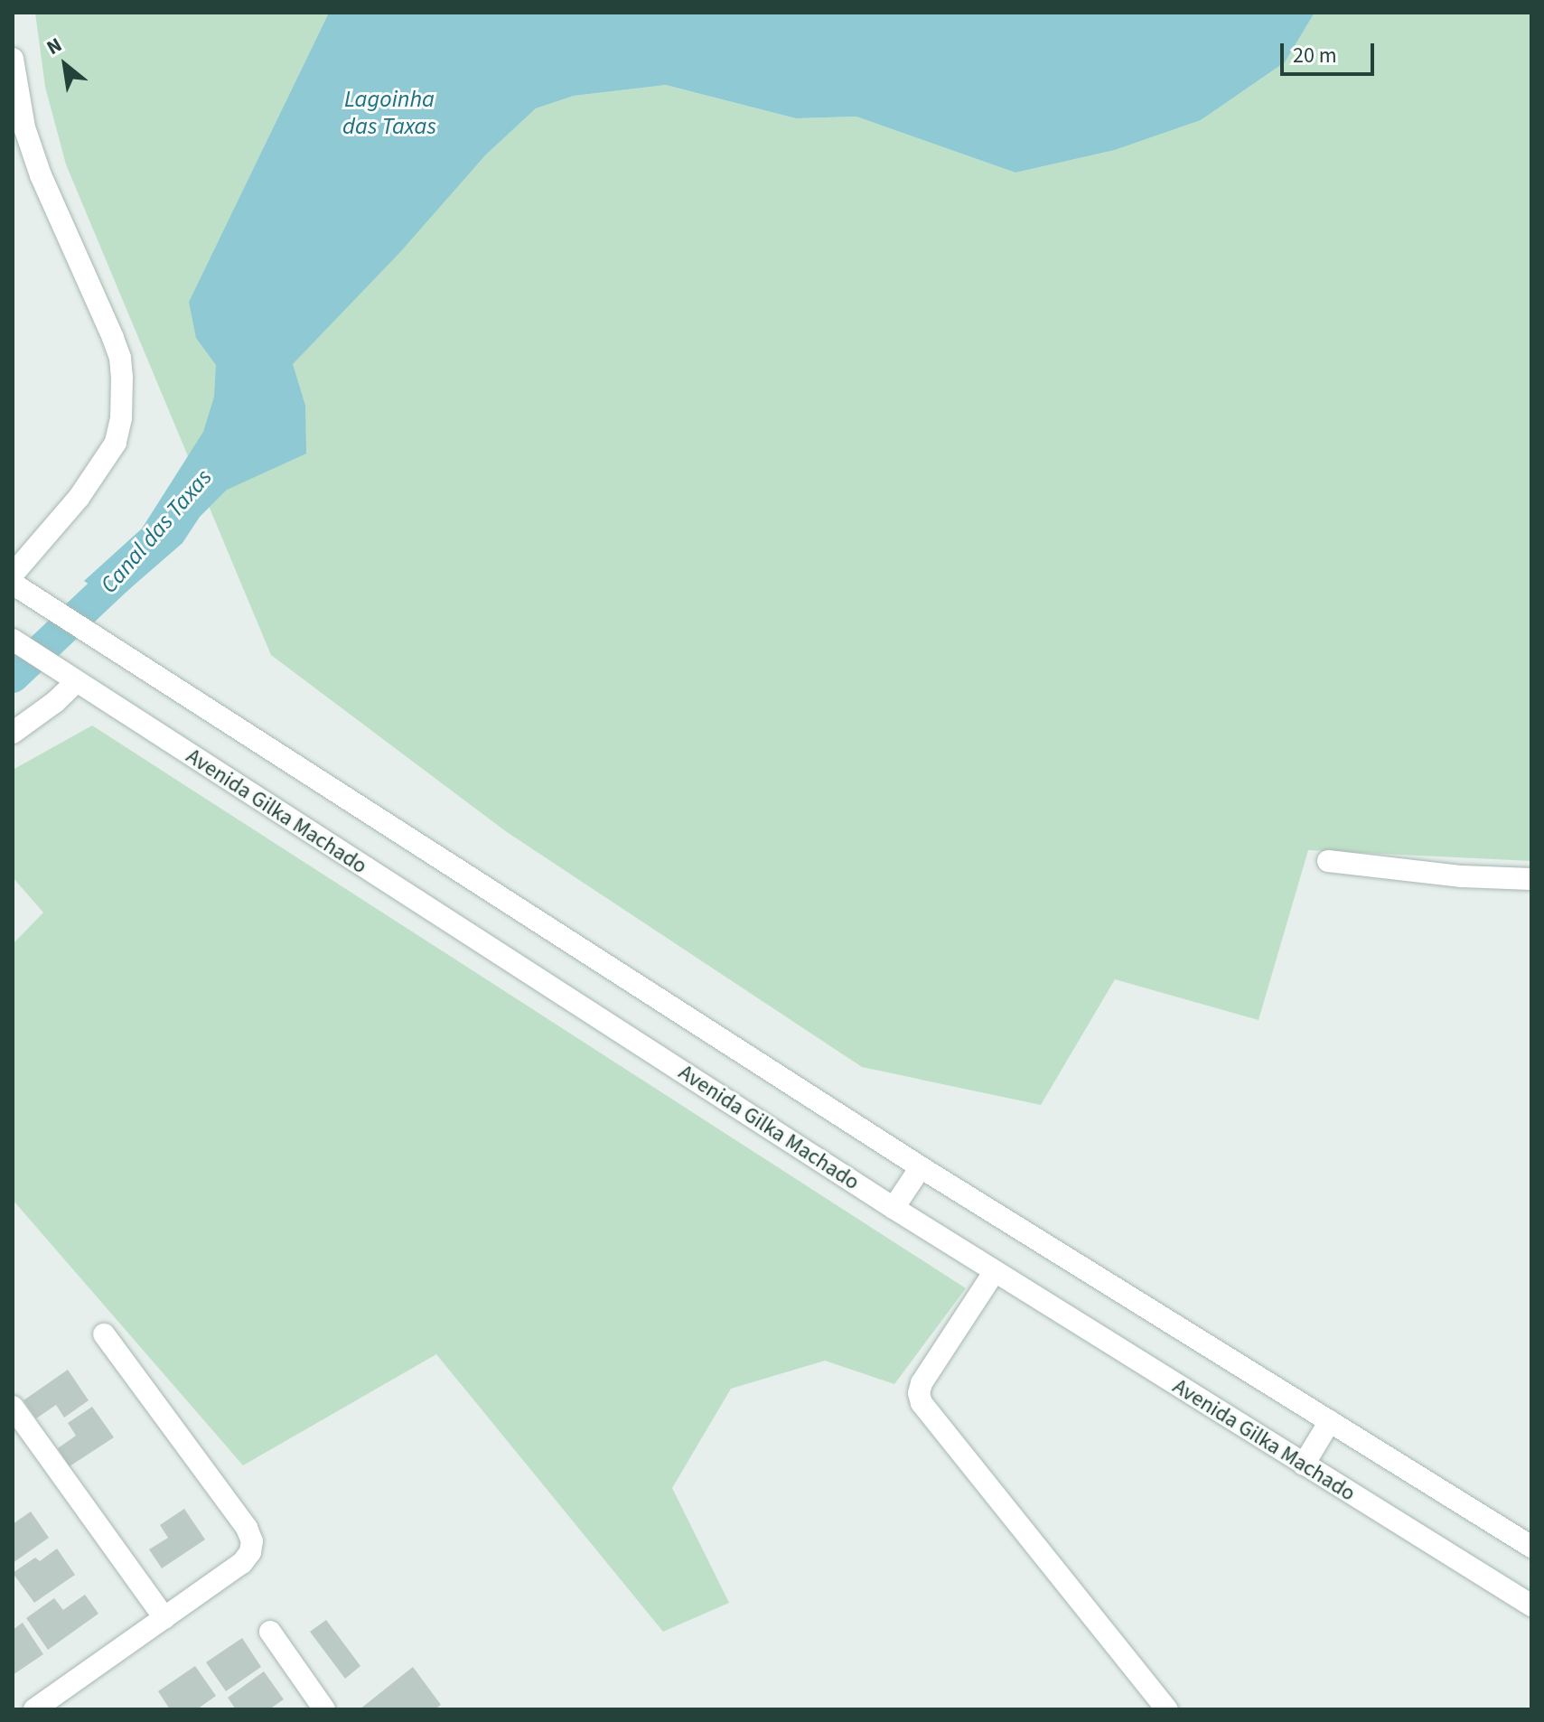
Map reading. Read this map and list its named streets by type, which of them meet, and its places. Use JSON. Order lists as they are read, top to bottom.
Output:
{
  "streets": {
    "street": ["Avenida Gilka Machado"]
  },
  "water": ["Lagoinha das Taxas", "Canal das Taxas"],
  "scale_bar": "20 m",
  "north": "top left"
}
